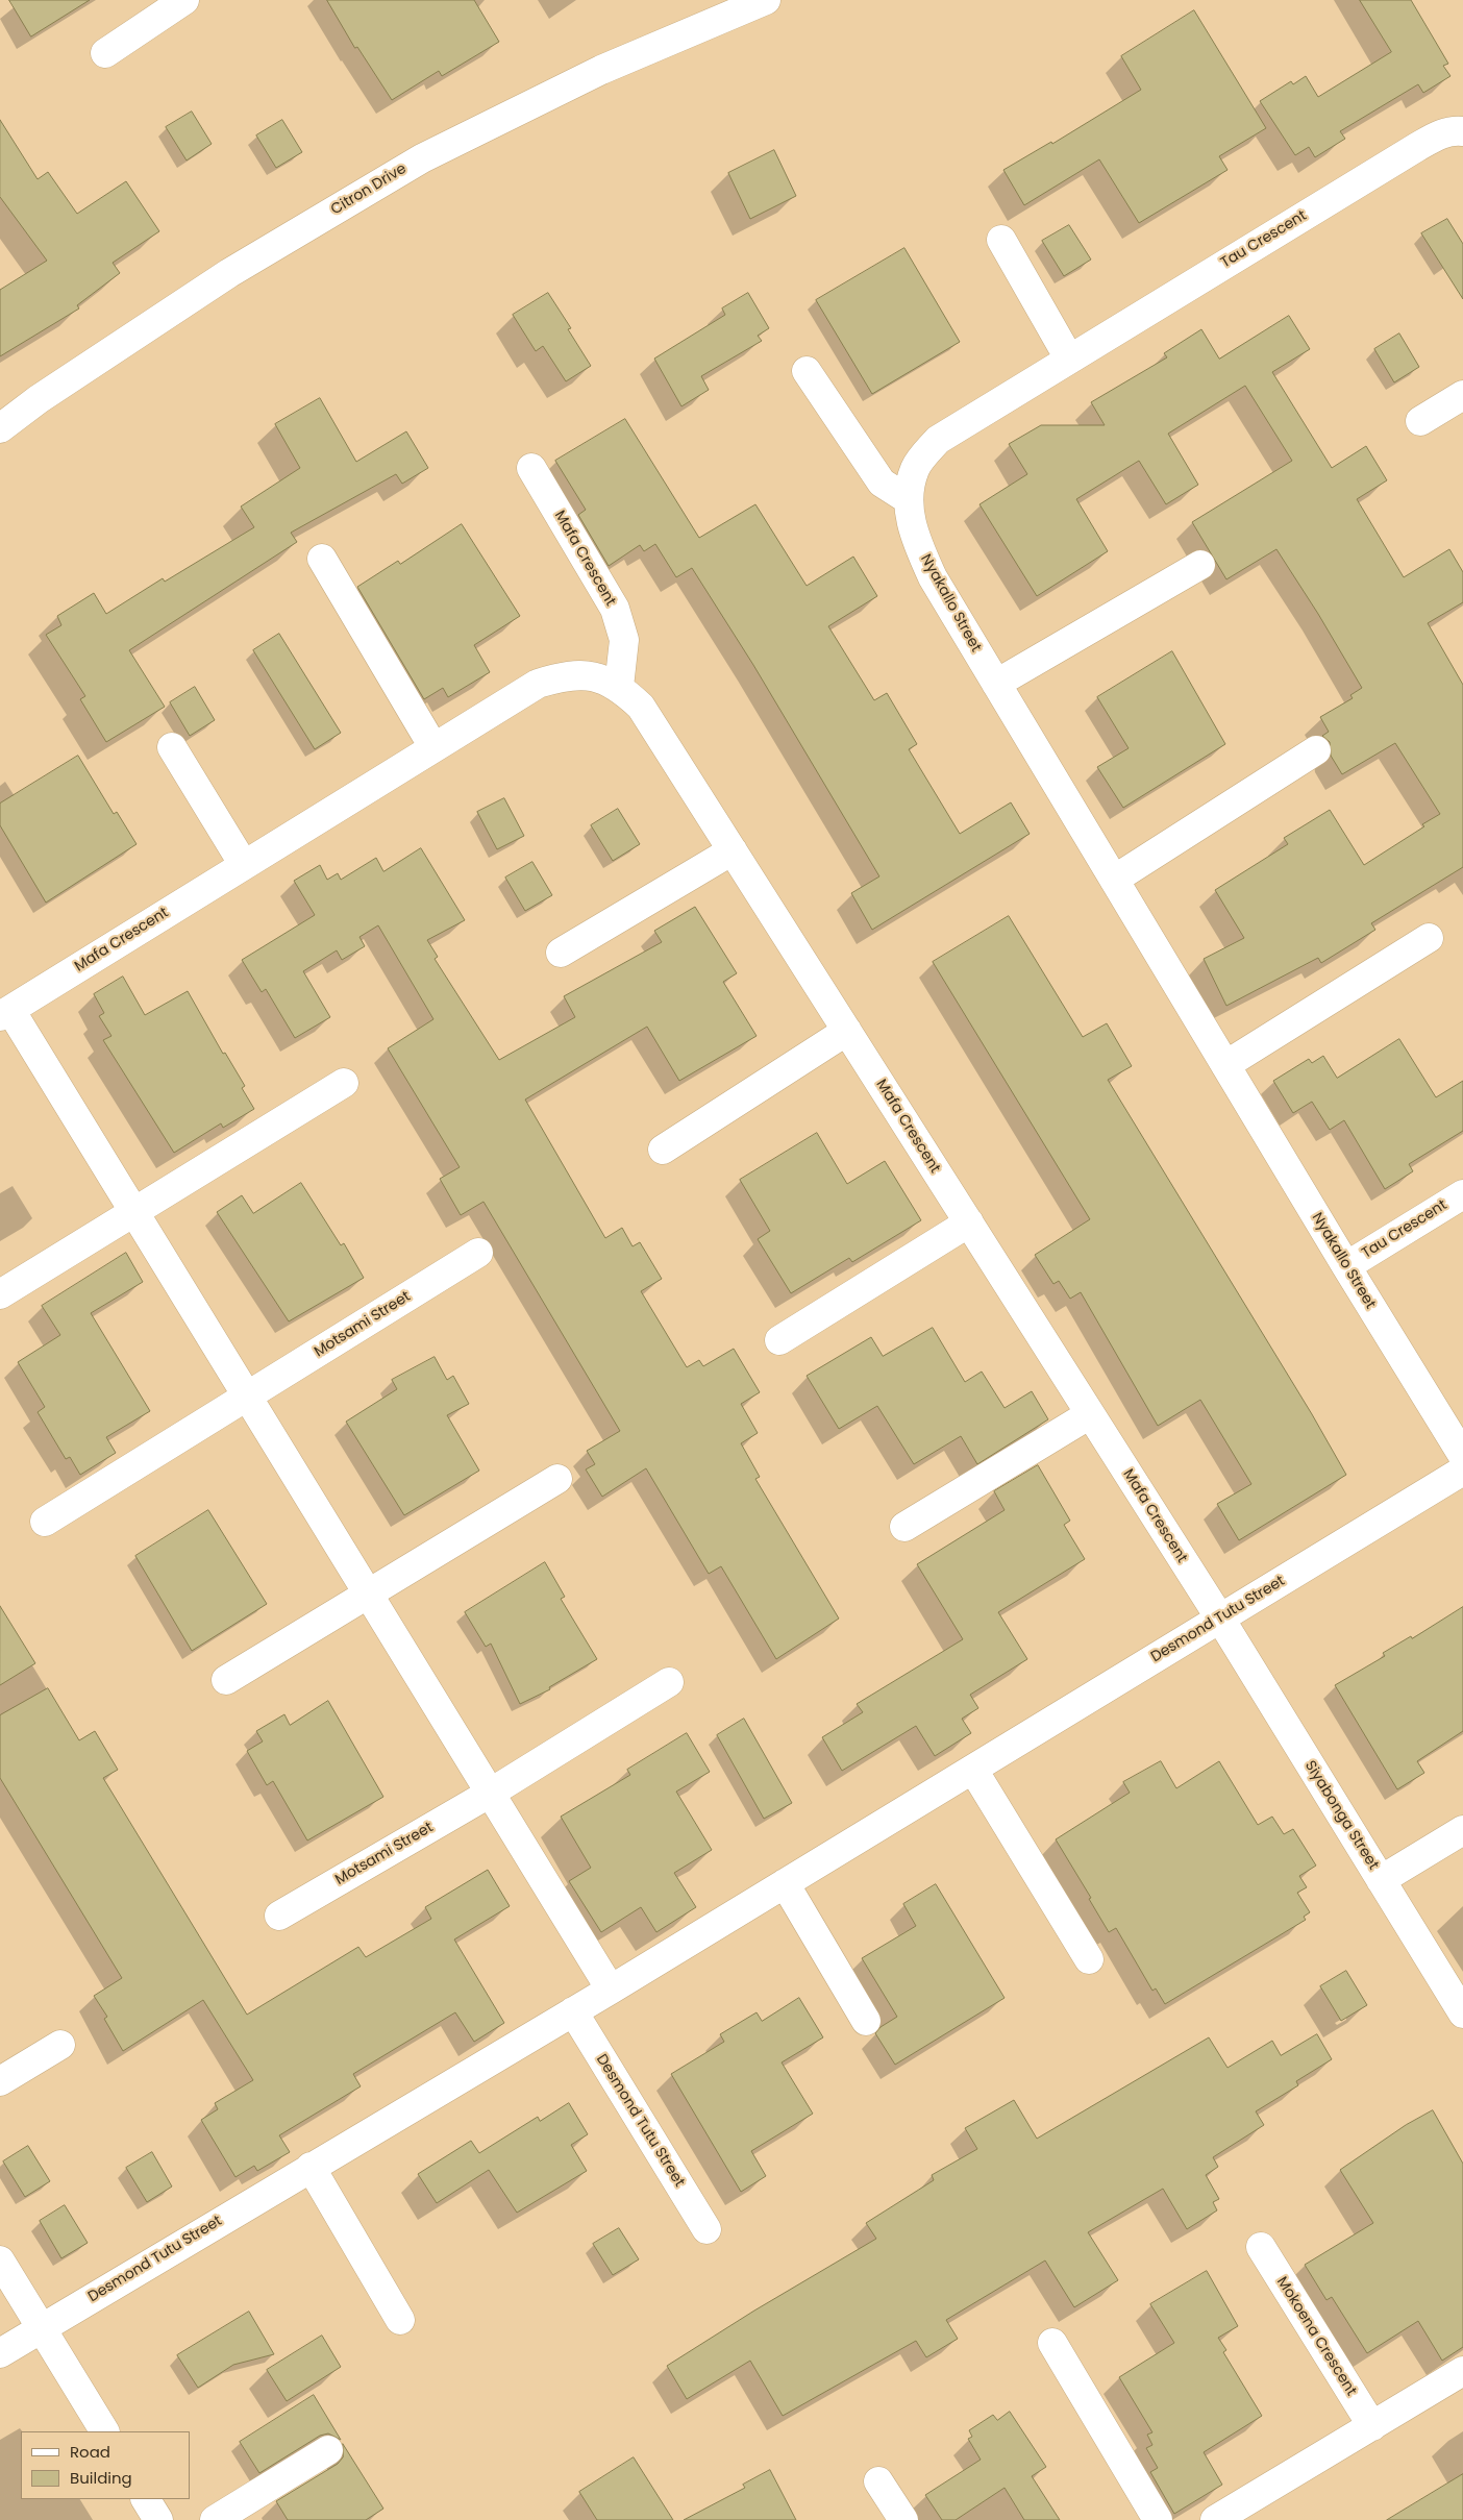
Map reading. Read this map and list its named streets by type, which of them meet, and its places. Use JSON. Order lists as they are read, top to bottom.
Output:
{
  "streets": {
    "street": [
      "Citron Drive",
      "Tau Crescent",
      "Mafa Crescent",
      "Nyakallo Street",
      "Motsami Street",
      "Desmond Tutu Street",
      "Siyabonga Street",
      "Mokoena Crescent"
    ]
  },
  "crossings": [
    ["Tau Crescent", "Nyakallo Street"],
    ["Mafa Crescent", "Desmond Tutu Street"],
    ["Mafa Crescent", "Siyabonga Street"],
    ["Desmond Tutu Street", "Siyabonga Street"]
  ],
  "legend": ["Road", "Building"]
}
